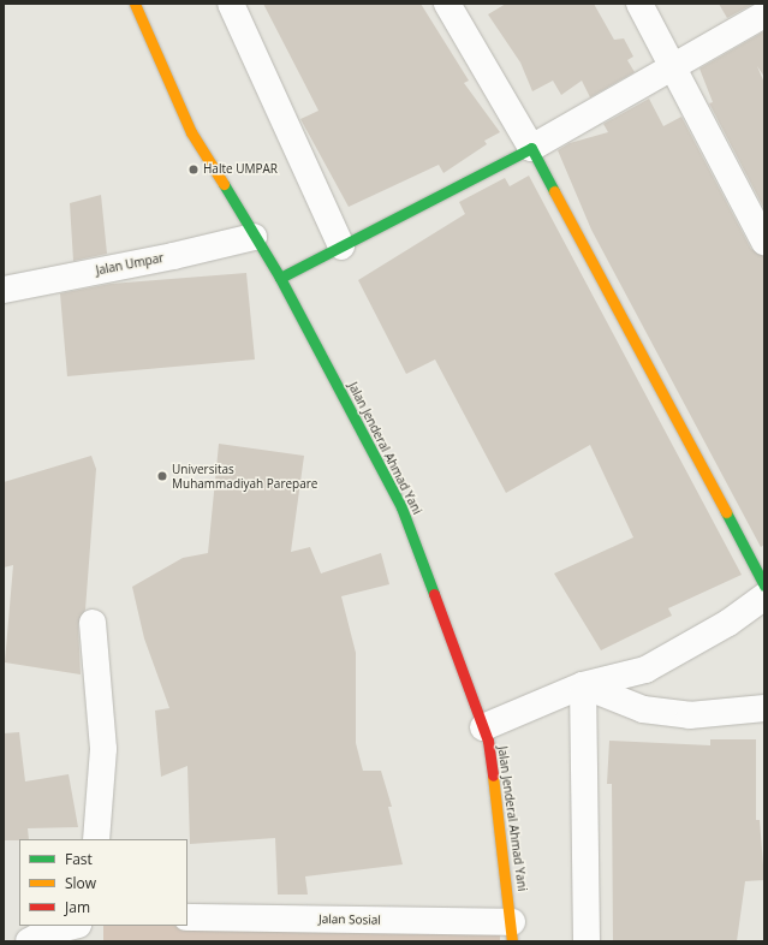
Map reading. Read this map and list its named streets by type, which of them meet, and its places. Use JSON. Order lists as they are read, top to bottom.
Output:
{
  "streets": {
    "main road": ["Jalan Jenderal Ahmad Yani"],
    "street": ["Jalan Umpar", "Jalan Sosial"]
  },
  "crossings": [
    ["Jalan Umpar", "Jalan Jenderal Ahmad Yani"],
    ["Jalan Jenderal Ahmad Yani", "Jalan Sosial"]
  ],
  "places": ["Halte UMPAR", "Universitas Muhammadiyah Parepare"],
  "legend": ["Fast", "Slow", "Jam"]
}
